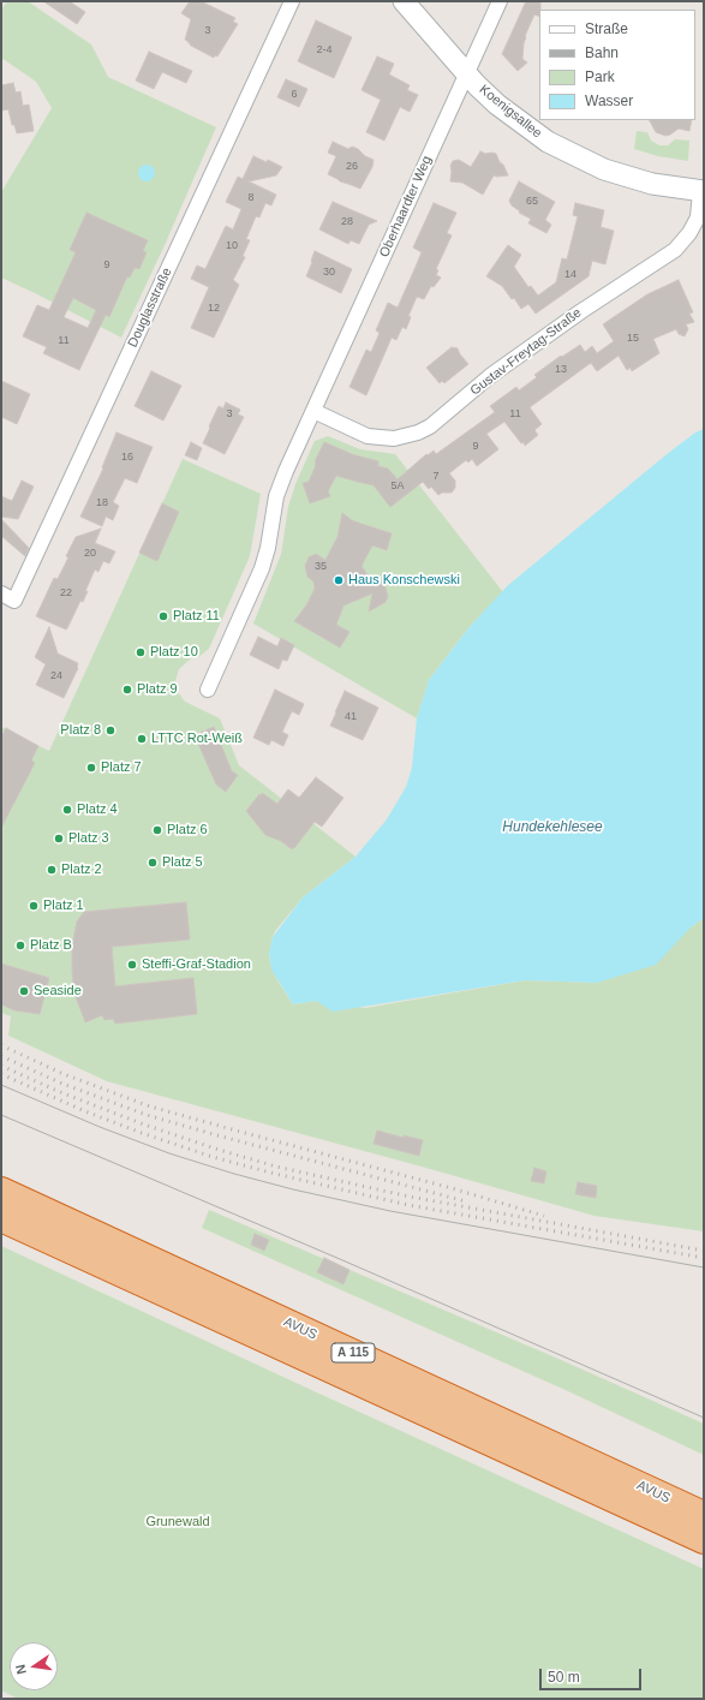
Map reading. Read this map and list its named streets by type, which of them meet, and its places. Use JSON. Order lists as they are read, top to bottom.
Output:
{
  "streets": {
    "highway": ["AVUS", "A 115"],
    "main road": ["Koenigsallee"],
    "street": ["Oberhaardter Weg", "Douglasstraße", "Gustav-Freytag-Straße"]
  },
  "crossings": [
    ["Koenigsallee", "Oberhaardter Weg"],
    ["Koenigsallee", "Gustav-Freytag-Straße"],
    ["Oberhaardter Weg", "Gustav-Freytag-Straße"]
  ],
  "water": ["Hundekehlesee"],
  "parks": ["Grunewald"],
  "places": [
    "Haus Konschewski",
    "Platz 11",
    "Platz 10",
    "Platz 9",
    "Platz 8",
    "LTTC Rot-Weiß",
    "Platz 7",
    "Platz 4",
    "Platz 6",
    "Platz 3",
    "Platz 5",
    "Platz 2",
    "Platz 1",
    "Platz B",
    "Steffi-Graf-Stadion",
    "Seaside"
  ],
  "house_numbers": [
    "3",
    "2-4",
    "6",
    "26",
    "8",
    "65",
    "28",
    "10",
    "9",
    "30",
    "14",
    "12",
    "15",
    "11",
    "13",
    "3",
    "11",
    "9",
    "16",
    "7",
    "5A",
    "18",
    "20",
    "35",
    "22",
    "24",
    "41"
  ],
  "legend": [
    "Straße",
    "Bahn",
    "Park",
    "Wasser"
  ],
  "scale_bar": "50 m",
  "north": "left"
}
